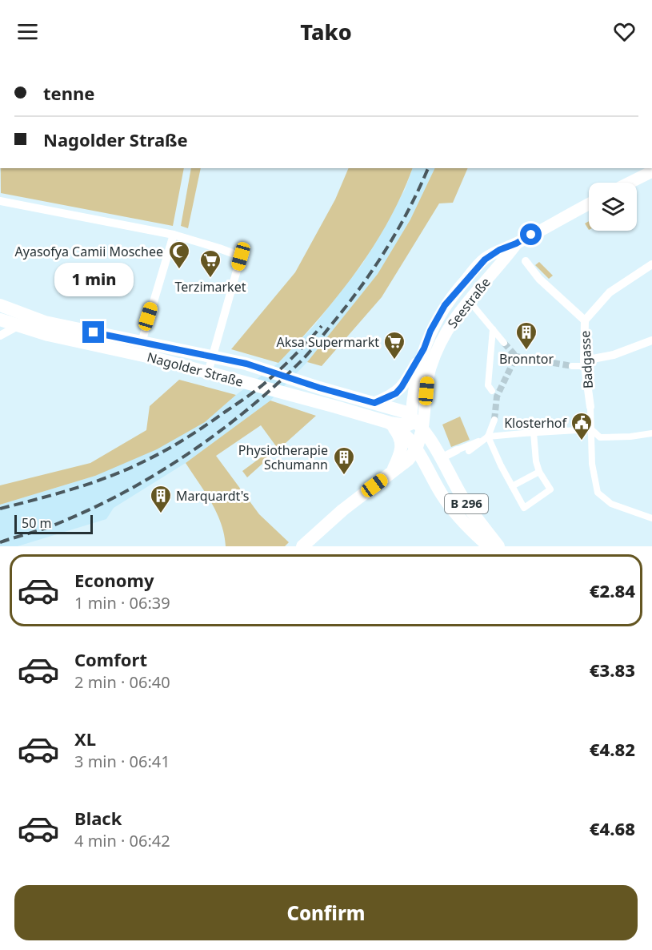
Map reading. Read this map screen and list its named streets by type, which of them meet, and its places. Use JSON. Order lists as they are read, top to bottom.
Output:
{
  "streets": {
    "main road": ["Seestraße", "Nagolder Straße", "B 296"],
    "street": ["Badgasse"]
  },
  "crossings": [
    ["Nagolder Straße", "B 296"]
  ],
  "places": {
    "mosque": ["Ayasofya Camii Moschee"],
    "supermarket": ["Terzimarket", "Aksa Supermarkt"],
    "building": ["Bronntor", "Physiotherapie Schumann", "Marquardt's"],
    "public building": ["Klosterhof"]
  },
  "scale_bar": "50 m",
  "page": {
    "header": "Tako",
    "banner": ["tenne", "Nagolder Straße"],
    "bubble": "1 min",
    "scale": "50 m",
    "list": [
      {
        "name": "Economy",
        "note": "1 min · 06:39",
        "value": "€2.84"
      },
      {
        "name": "Comfort",
        "note": "2 min · 06:40",
        "value": "€3.83"
      },
      {
        "name": "XL",
        "note": "3 min · 06:41",
        "value": "€4.82"
      },
      {
        "name": "Black",
        "note": "4 min · 06:42",
        "value": "€4.68"
      }
    ],
    "buttons": "Confirm"
  }
}
